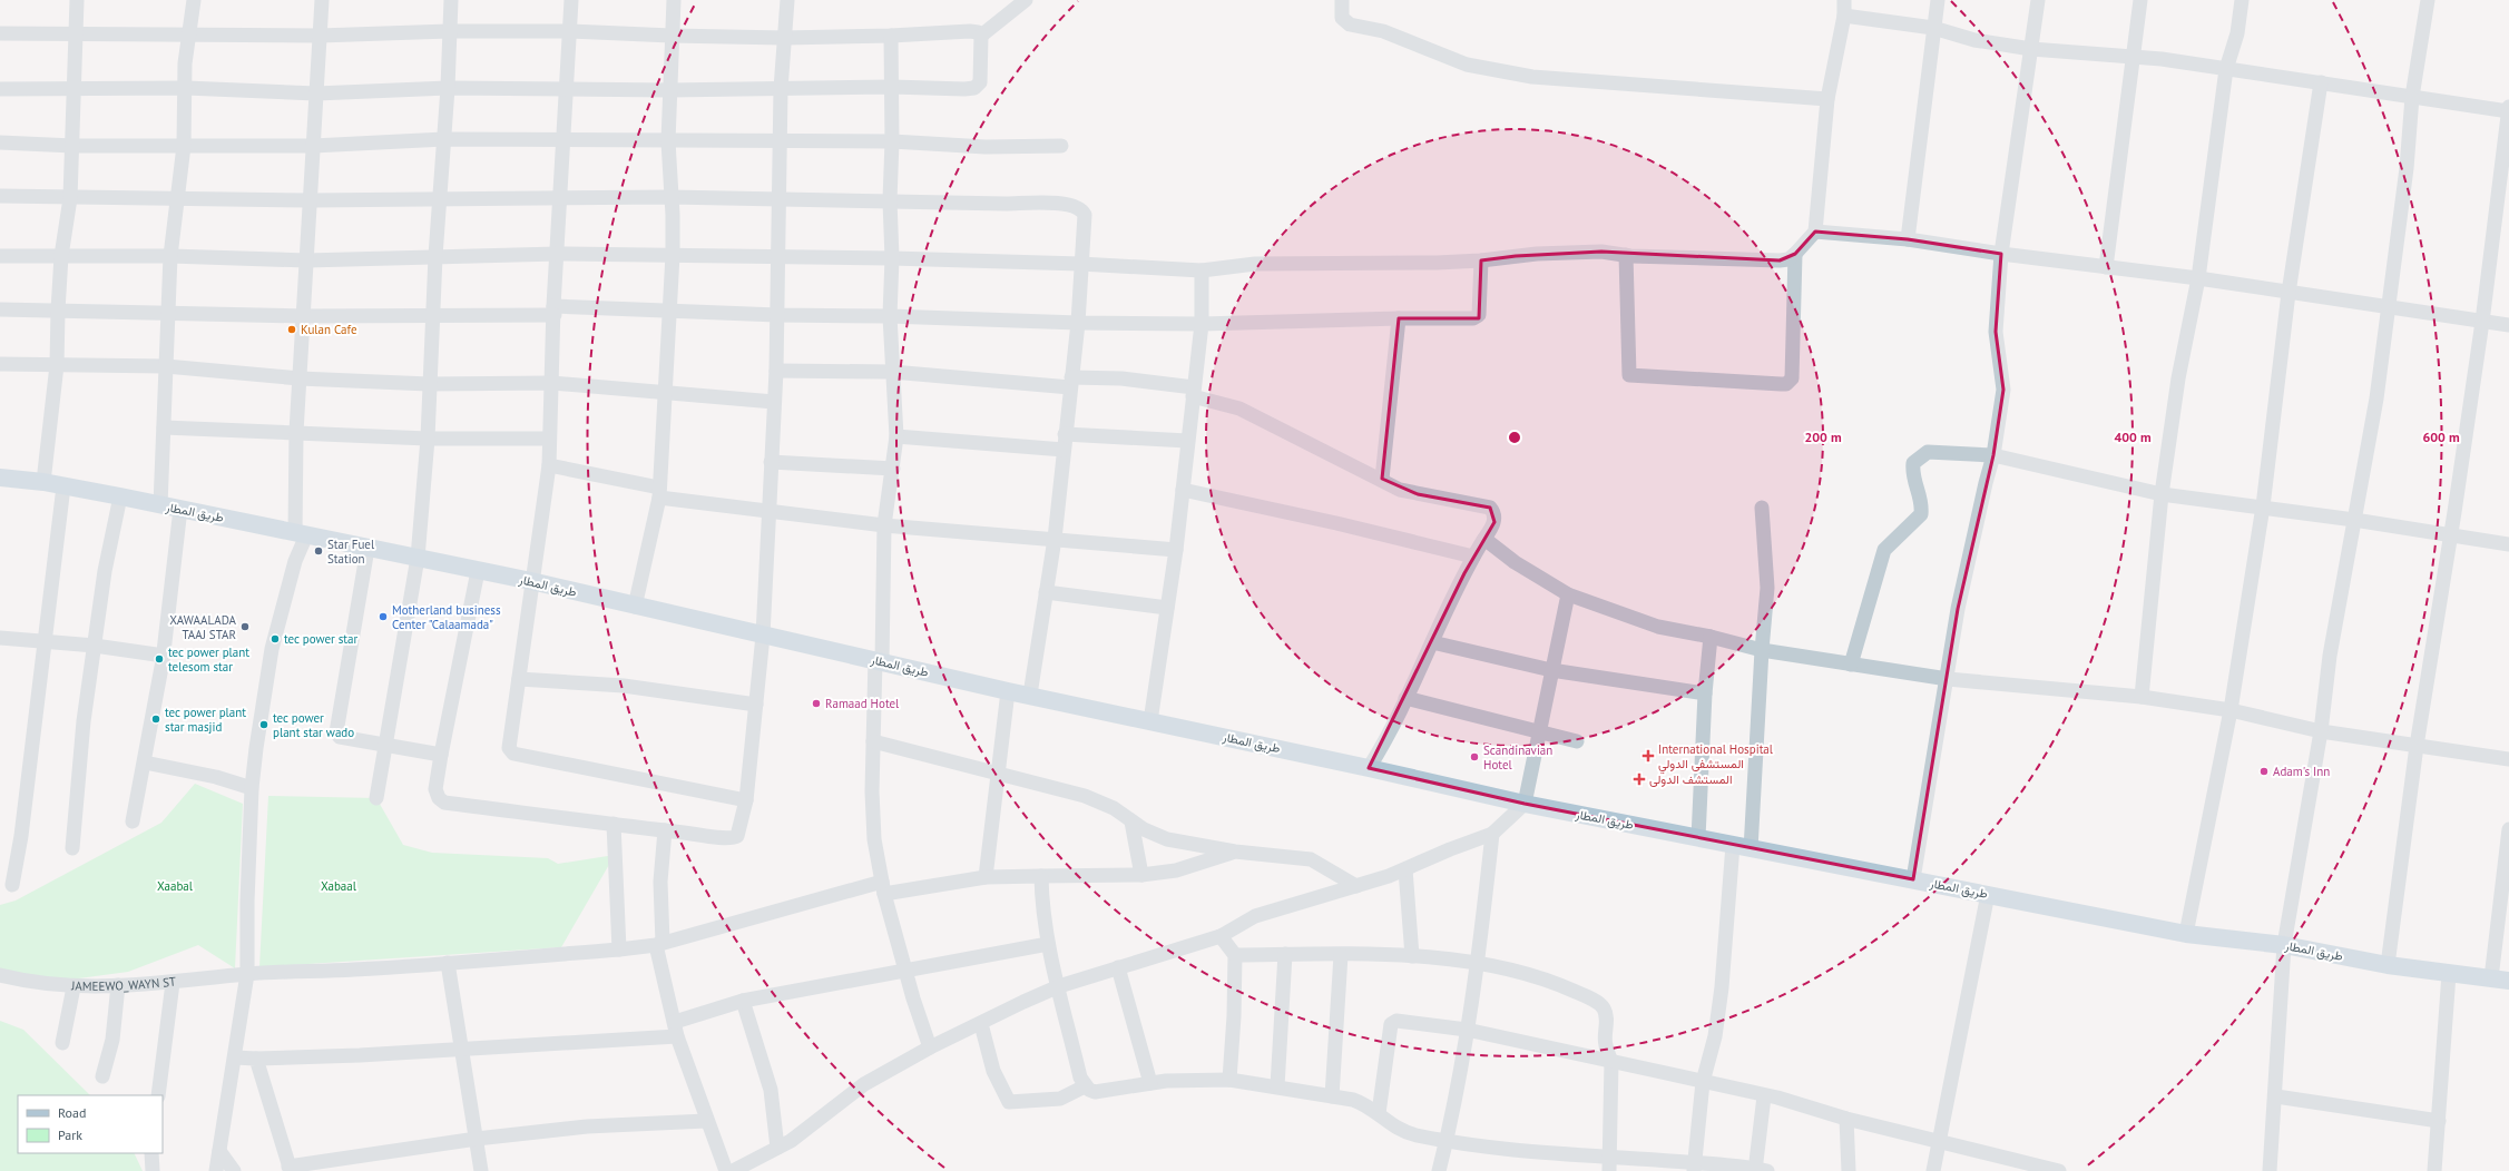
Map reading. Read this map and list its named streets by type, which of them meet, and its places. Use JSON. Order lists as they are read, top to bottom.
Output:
{
  "streets": {
    "main road": ["طريق المطار"],
    "street": ["JAMEEWO_WAYN ST"]
  },
  "parks": ["Xaabal", "Xabaal"],
  "places": {
    "other": [
      "Kulan Cafe",
      "Star Fuel Station",
      "Motherland business Center \"Calaamada\"",
      "XAWAALADA TAAJ STAR",
      "tec power star",
      "tec power plant telesom star",
      "Ramaad Hotel",
      "tec power plant star masjid",
      "tec power plant star wado",
      "Scandinavian Hotel",
      "Adam's Inn"
    ],
    "health": ["International Hospital المستشفى الدولي", "المستشف الدولى"]
  },
  "legend": ["Road", "Park"],
  "rings": ["200 m", "400 m", "600 m"]
}
